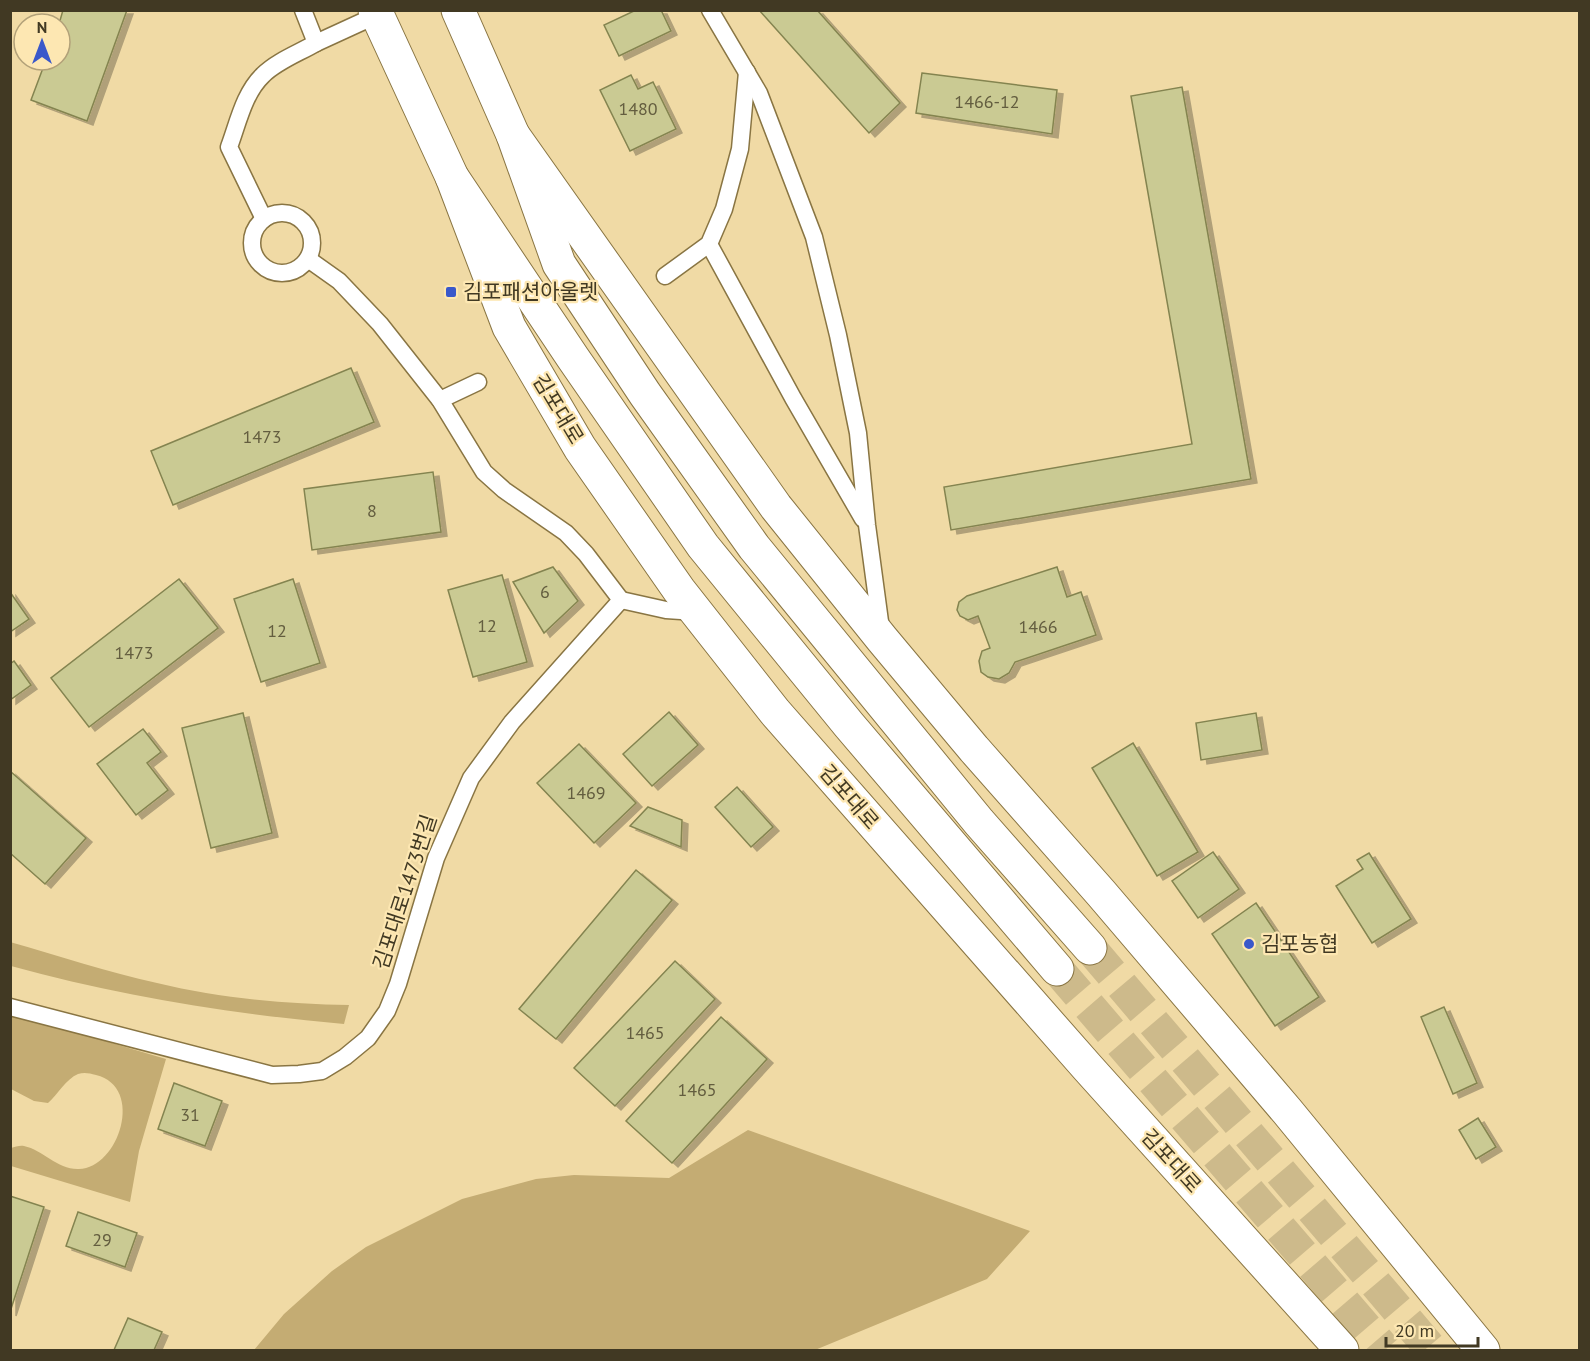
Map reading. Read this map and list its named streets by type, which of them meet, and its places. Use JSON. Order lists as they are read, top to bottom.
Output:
{
  "streets": {
    "main road": ["김포대로"],
    "lane": ["김포대로1473번길"]
  },
  "places": {
    "transit": ["김포패션아울렛"],
    "other": ["김포농협"]
  },
  "house_numbers": [
    "1466-12",
    "1480",
    "1473",
    "8",
    "6",
    "12",
    "1466",
    "12",
    "1473",
    "1469",
    "1465",
    "1465",
    "31",
    "29"
  ],
  "scale_bar": "20 m",
  "north": "top"
}
